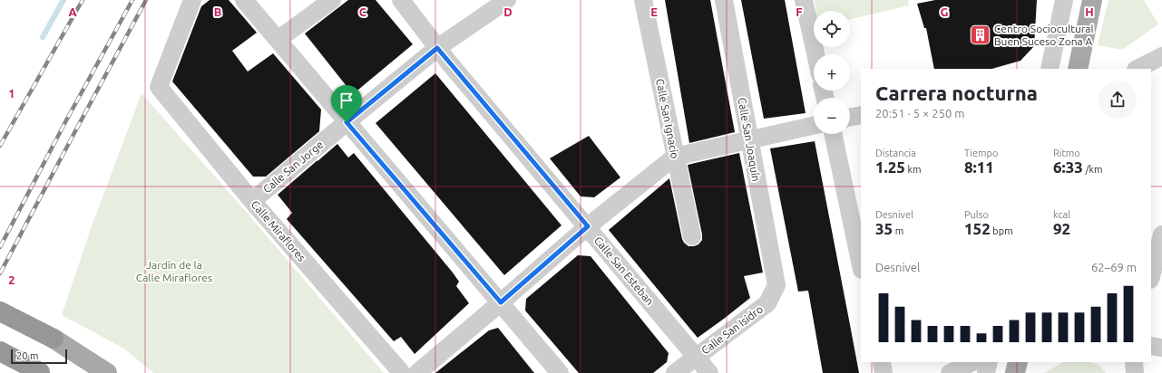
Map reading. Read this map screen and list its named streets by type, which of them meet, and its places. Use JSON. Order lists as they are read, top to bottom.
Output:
{
  "streets": {
    "street": [
      "Calle San Ignacio",
      "Calle San Joaquín",
      "Calle San Jorge",
      "Calle Miraflores",
      "Calle San Esteban",
      "Calle San Isidro"
    ]
  },
  "crossings": [
    ["Calle San Joaquín", "Calle San Isidro"],
    ["Calle San Jorge", "Calle Miraflores"],
    ["Calle San Jorge", "Calle San Esteban"],
    ["Calle San Esteban", "Calle San Isidro"]
  ],
  "parks": ["Jardín de la Calle Miraflores"],
  "places": {
    "building": ["Centro Sociocultural Buen Suceso Zona A"]
  },
  "scale_bar": "20 m",
  "page": {
    "map_buttons": ["+", "−"],
    "heading": ["Carrera nocturna", "20:51 · 5 × 250 m"],
    "stats": [
      ["Distancia", "1.25 km"],
      ["Tiempo", "8:11"],
      ["Ritmo", "6:33 /km"],
      ["Desnivel", "35 m"],
      ["Pulso", "152 bpm"],
      ["kcal", "92"]
    ],
    "chart": ["Desnivel", "62–69 m"],
    "scale": "20 m"
  },
  "grid": {
    "columns": [
      "A",
      "B",
      "C",
      "D",
      "E",
      "F",
      "G",
      "H"
    ],
    "rows": ["1", "2"]
  }
}
